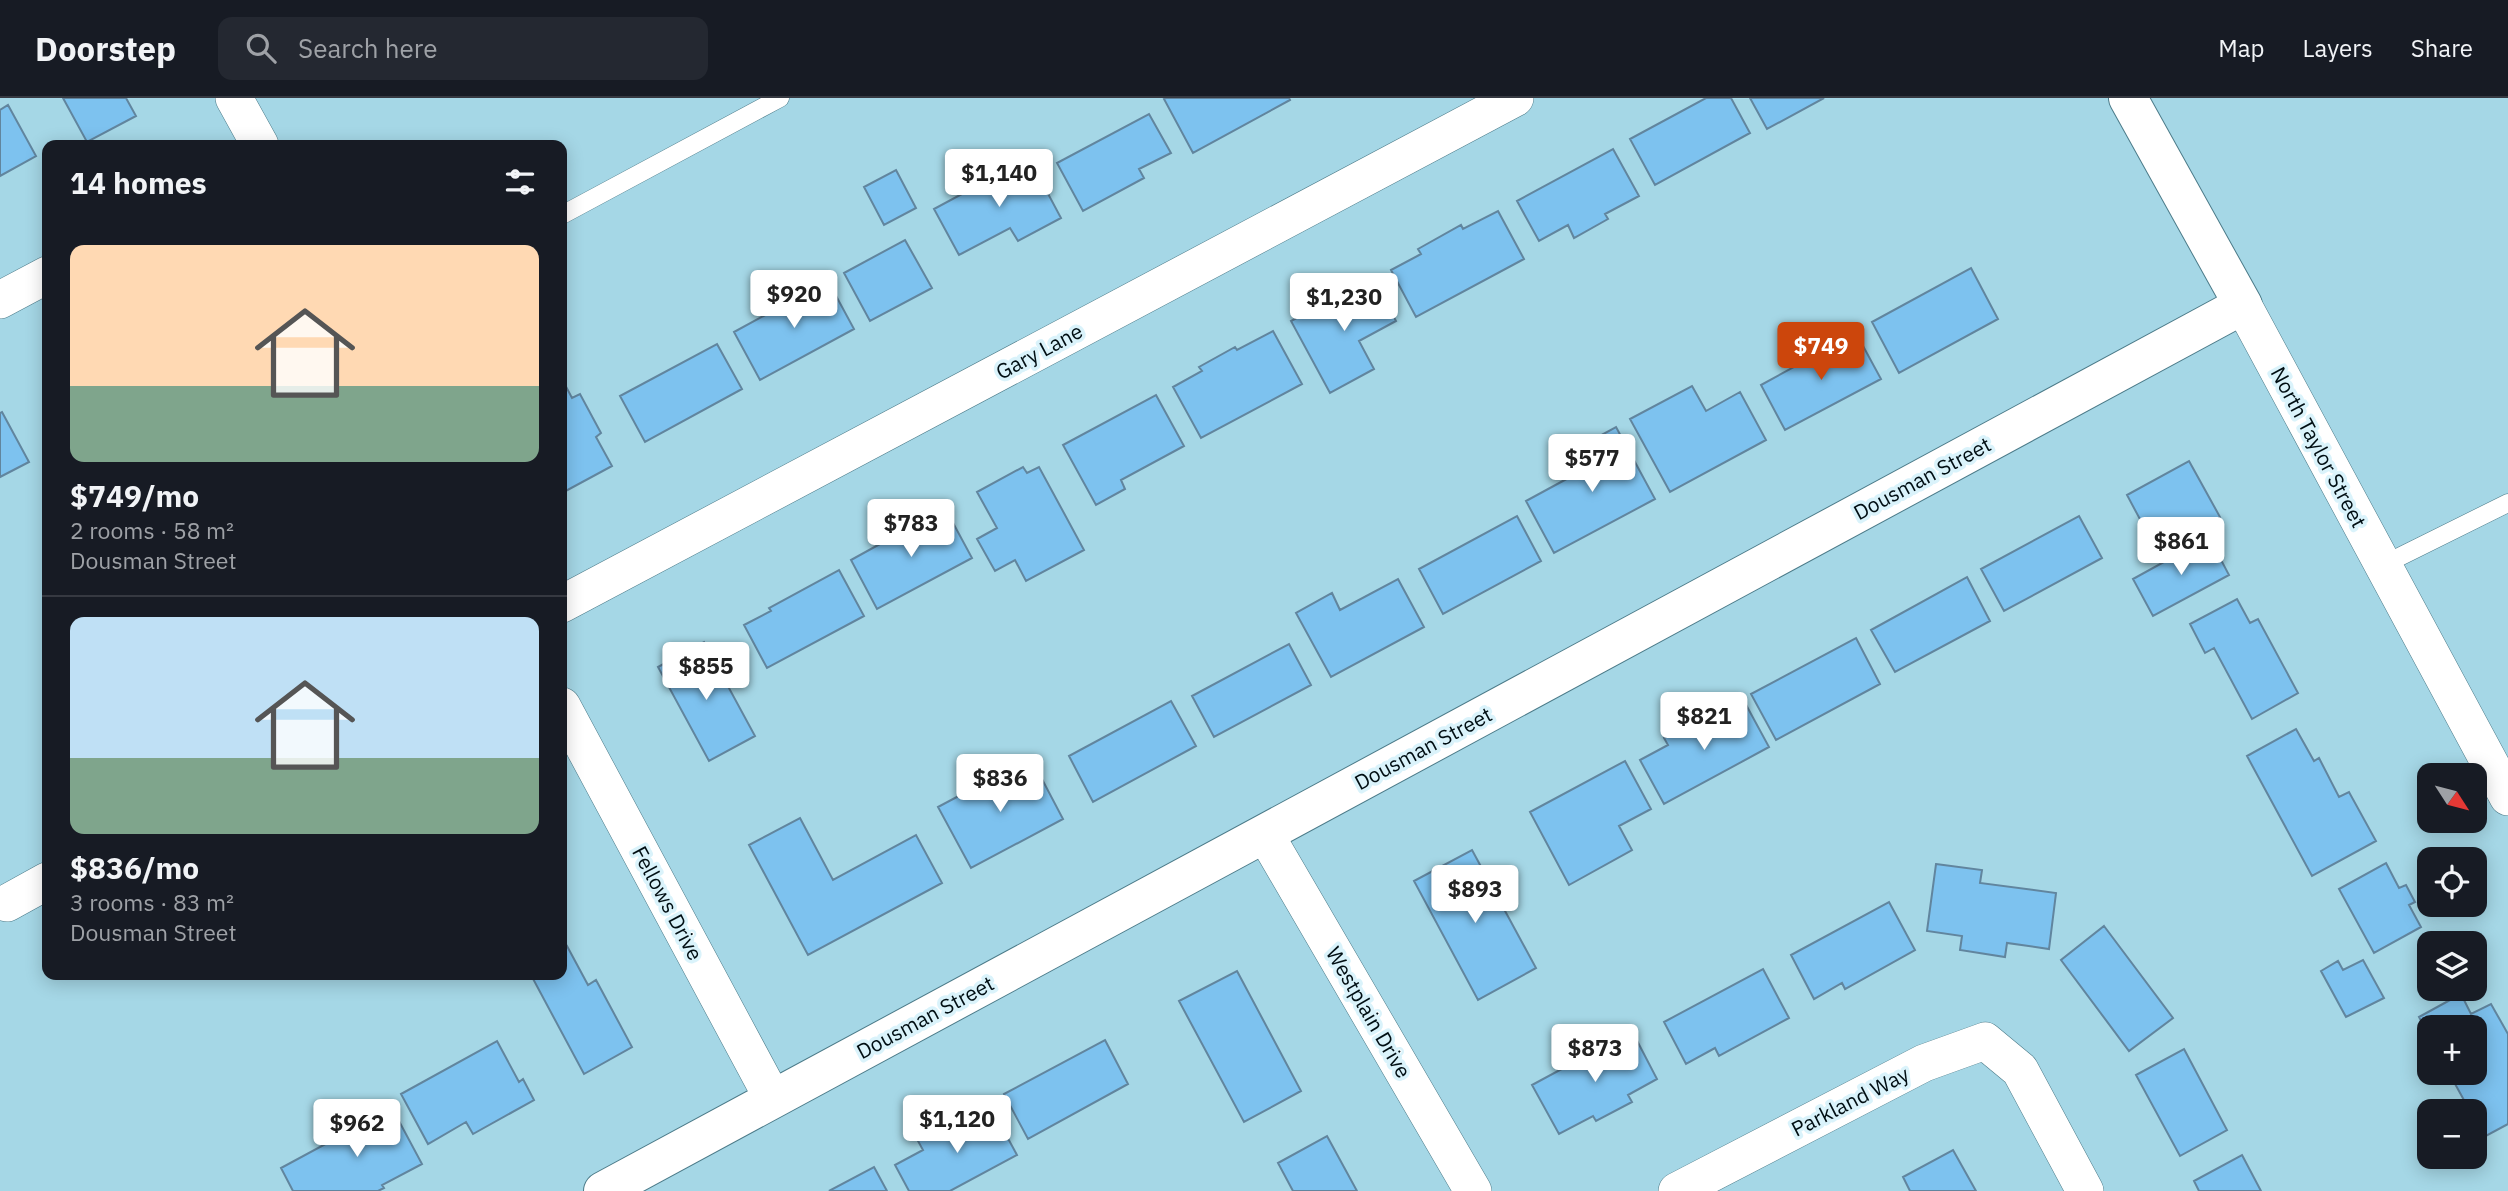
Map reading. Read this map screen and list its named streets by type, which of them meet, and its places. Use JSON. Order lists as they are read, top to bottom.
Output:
{
  "streets": {
    "street": [
      "Gary Lane",
      "North Taylor Street",
      "Dousman Street",
      "Fellows Drive",
      "Westplain Drive",
      "Parkland Way"
    ]
  },
  "crossings": [
    ["North Taylor Street", "Dousman Street"],
    ["Dousman Street", "Fellows Drive"],
    ["Dousman Street", "Westplain Drive"]
  ],
  "north": "bottom right",
  "page": {
    "header": "Doorstep",
    "search": "Search here",
    "nav": ["Map", "Layers", "Share"],
    "heading": "14 homes",
    "price": [
      "$1,140",
      "$920",
      "$1,230",
      "$749",
      "$577",
      "$783",
      "$861",
      "$855",
      "$821",
      "$836",
      "$893",
      "$873",
      "$1,120",
      "$962"
    ],
    "list": [
      {
        "name": "$749/mo",
        "note": "2 rooms · 58 m² · Dousman Street"
      },
      {
        "name": "$836/mo",
        "note": "3 rooms · 83 m² · Dousman Street"
      }
    ],
    "map_buttons": ["+", "−"]
  }
}
